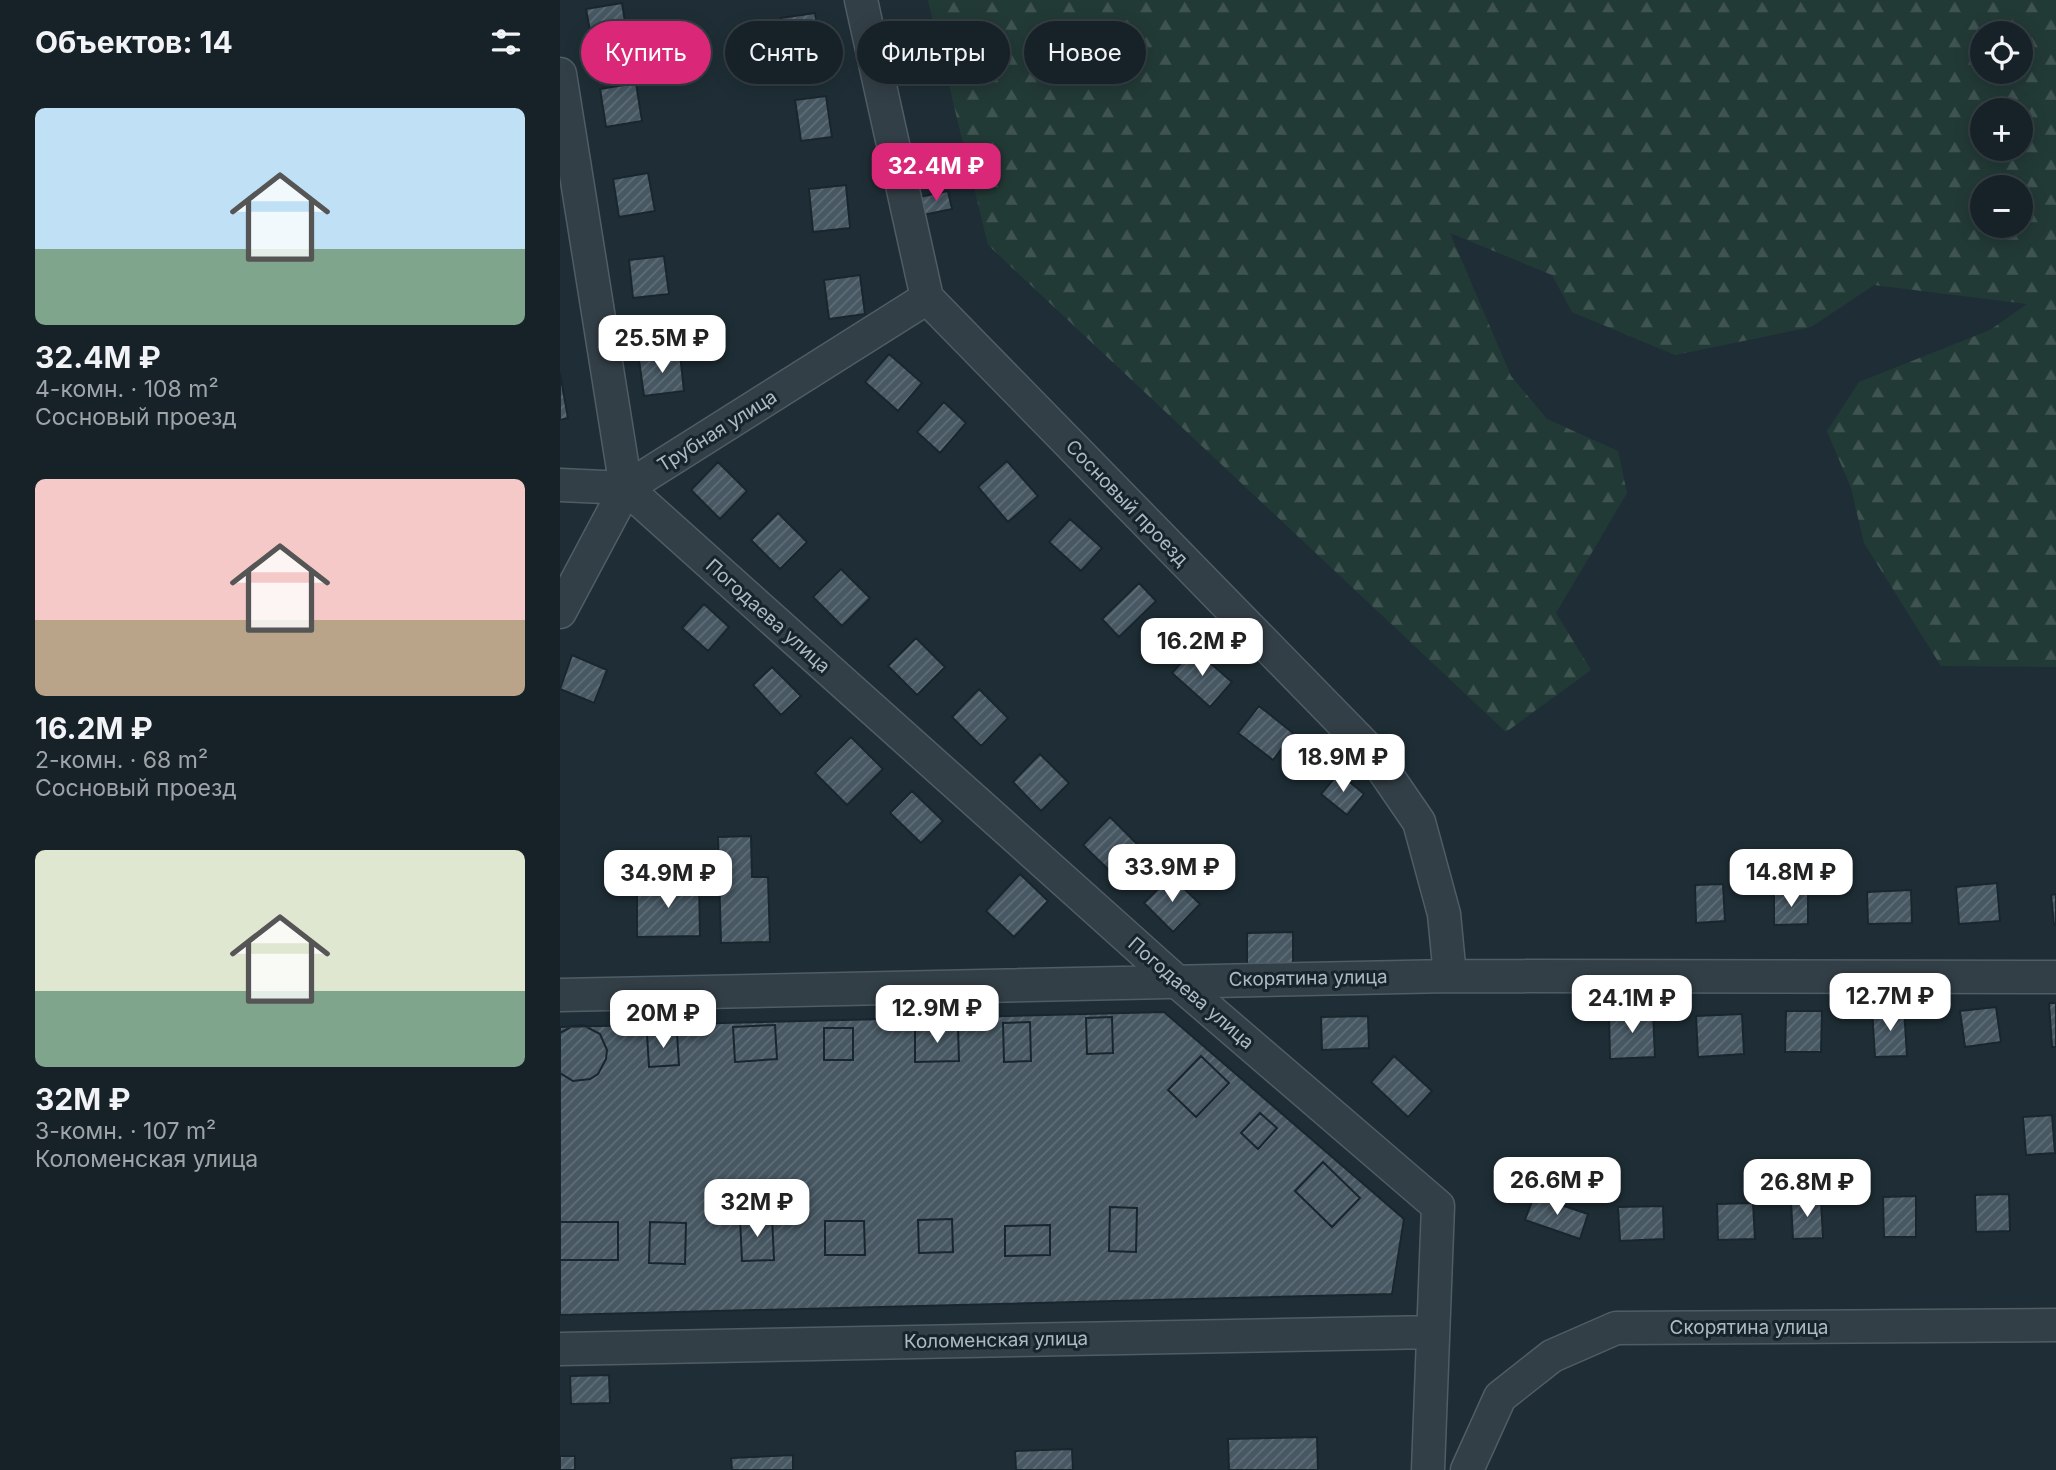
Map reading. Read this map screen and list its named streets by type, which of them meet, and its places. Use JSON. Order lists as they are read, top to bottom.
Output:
{
  "streets": {
    "street": [
      "Трубная улица",
      "Сосновый проезд",
      "Погодаева улица",
      "Скорятина улица",
      "Коломенская улица"
    ]
  },
  "crossings": [
    ["Трубная улица", "Сосновый проезд"],
    ["Трубная улица", "Погодаева улица"],
    ["Сосновый проезд", "Скорятина улица"],
    ["Погодаева улица", "Скорятина улица"],
    ["Погодаева улица", "Коломенская улица"]
  ],
  "page": {
    "heading": "Объектов: 14",
    "map_buttons": ["+", "−"],
    "chip": [
      "Купить",
      "Снять",
      "Фильтры",
      "Новое"
    ],
    "list": [
      {
        "name": "32.4M ₽",
        "note": "4-комн. · 108 m² · Сосновый проезд"
      },
      {
        "name": "16.2M ₽",
        "note": "2-комн. · 68 m² · Сосновый проезд"
      },
      {
        "name": "32M ₽",
        "note": "3-комн. · 107 m² · Коломенская улица"
      }
    ],
    "price": [
      "32.4M ₽",
      "25.5M ₽",
      "16.2M ₽",
      "18.9M ₽",
      "33.9M ₽",
      "14.8M ₽",
      "34.9M ₽",
      "12.7M ₽",
      "24.1M ₽",
      "12.9M ₽",
      "20M ₽",
      "26.6M ₽",
      "26.8M ₽",
      "32M ₽"
    ]
  }
}
